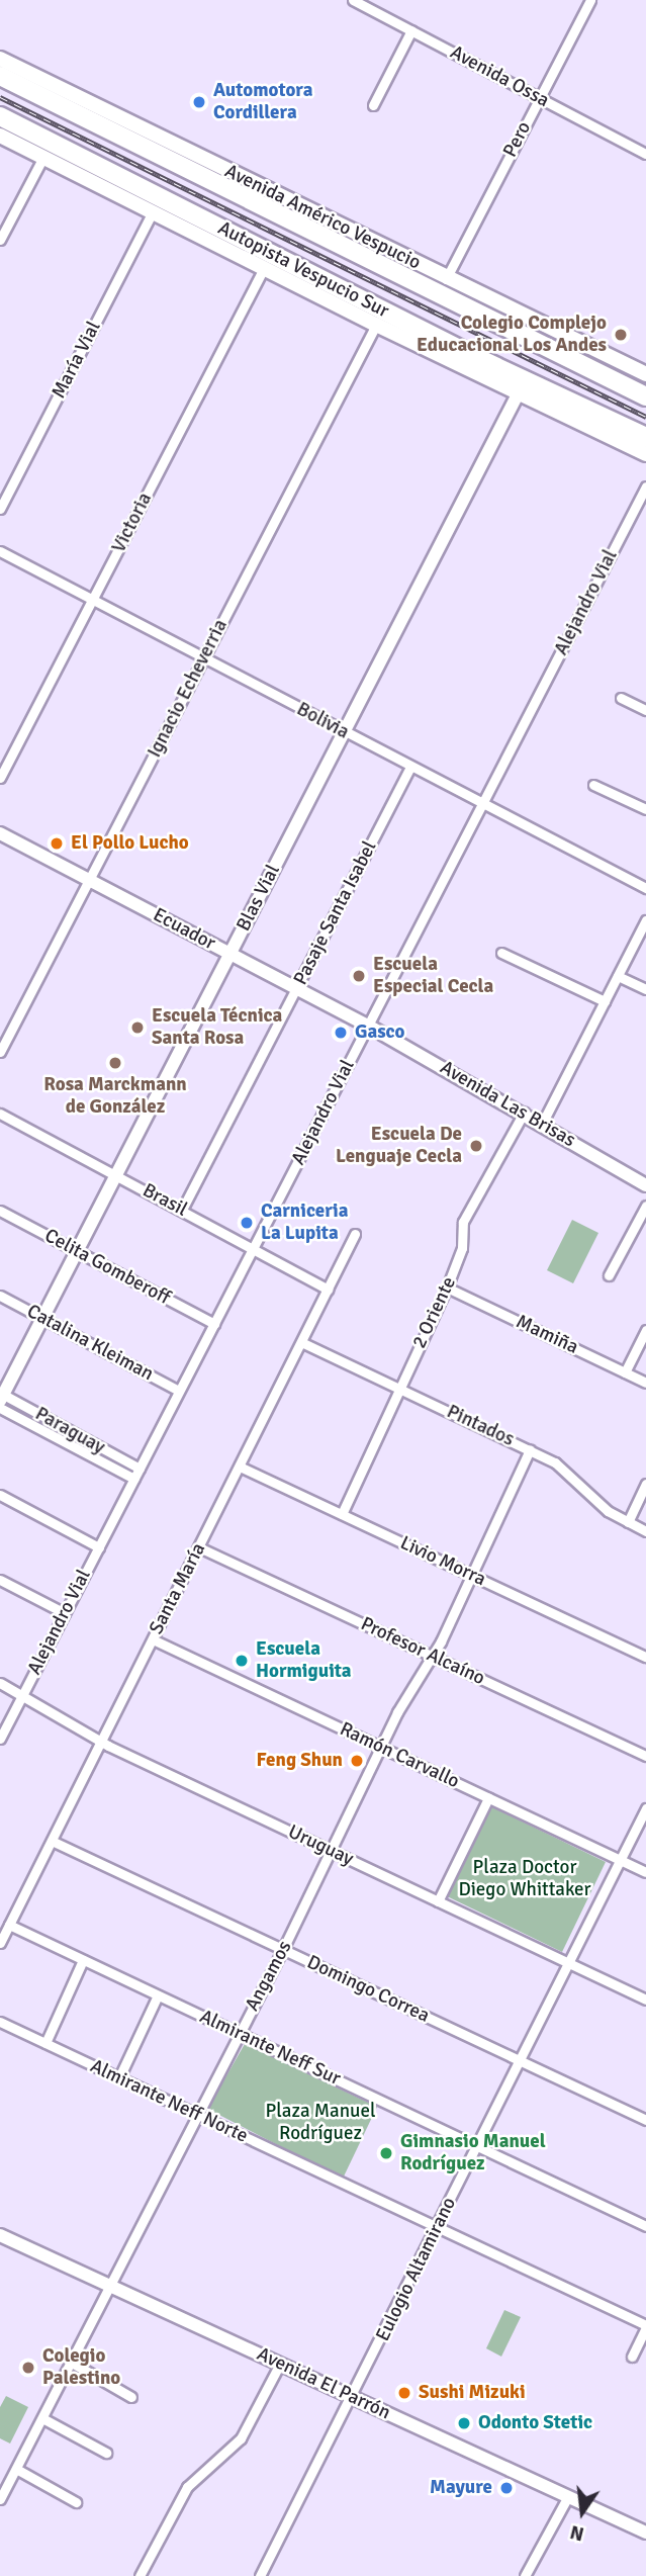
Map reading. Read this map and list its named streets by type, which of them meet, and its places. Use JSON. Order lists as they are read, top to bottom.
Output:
{
  "streets": {
    "highway": ["Autopista Vespucio Sur"],
    "main road": ["Avenida Américo Vespucio"],
    "street": [
      "Avenida Ossa",
      "Pero",
      "María Vial",
      "Victoria",
      "Alejandro Vial",
      "Ignacio Echeverria",
      "Bolivia",
      "Blas Vial",
      "Pasaje Santa Isabel",
      "Ecuador",
      "Avenida Las Brisas",
      "Brasil",
      "Celita Gomberoff",
      "2 Oriente",
      "Mamiña",
      "Catalina Kleiman",
      "Pintados",
      "Paraguay",
      "Livio Morra",
      "Santa María",
      "Profesor Alcaíno",
      "Ramón Carvallo",
      "Uruguay",
      "Angamos",
      "Domingo Correa",
      "Almirante Neff Sur",
      "Almirante Neff Norte",
      "Eulogio Altamirano",
      "Avenida El Parrón"
    ]
  },
  "crossings": [
    ["Avenida Ossa", "Pero"],
    ["Pero", "Avenida Américo Vespucio"],
    ["Victoria", "Bolivia"],
    ["Alejandro Vial", "Bolivia"],
    ["Alejandro Vial", "Ecuador"],
    ["Alejandro Vial", "Avenida Las Brisas"],
    ["Alejandro Vial", "Brasil"],
    ["Alejandro Vial", "Celita Gomberoff"],
    ["Alejandro Vial", "Catalina Kleiman"],
    ["Alejandro Vial", "Paraguay"],
    ["Alejandro Vial", "Uruguay"],
    ["Ignacio Echeverria", "Bolivia"],
    ["Ignacio Echeverria", "Ecuador"],
    ["Bolivia", "Blas Vial"],
    ["Bolivia", "Pasaje Santa Isabel"],
    ["Blas Vial", "Ecuador"],
    ["Blas Vial", "Brasil"],
    ["Blas Vial", "Celita Gomberoff"],
    ["Blas Vial", "Catalina Kleiman"],
    ["Blas Vial", "Paraguay"],
    ["Pasaje Santa Isabel", "Ecuador"],
    ["Pasaje Santa Isabel", "Brasil"],
    ["Ecuador", "Avenida Las Brisas"],
    ["Avenida Las Brisas", "2 Oriente"],
    ["Brasil", "Santa María"],
    ["2 Oriente", "Mamiña"],
    ["2 Oriente", "Pintados"],
    ["2 Oriente", "Livio Morra"],
    ["Pintados", "Santa María"],
    ["Pintados", "Angamos"],
    ["Livio Morra", "Santa María"],
    ["Livio Morra", "Angamos"],
    ["Santa María", "Profesor Alcaíno"],
    ["Santa María", "Ramón Carvallo"],
    ["Santa María", "Uruguay"],
    ["Santa María", "Domingo Correa"],
    ["Santa María", "Almirante Neff Sur"],
    ["Profesor Alcaíno", "Angamos"],
    ["Ramón Carvallo", "Angamos"],
    ["Ramón Carvallo", "Eulogio Altamirano"],
    ["Uruguay", "Angamos"],
    ["Uruguay", "Eulogio Altamirano"],
    ["Angamos", "Domingo Correa"],
    ["Angamos", "Almirante Neff Sur"],
    ["Angamos", "Almirante Neff Norte"],
    ["Angamos", "Avenida El Parrón"],
    ["Domingo Correa", "Eulogio Altamirano"],
    ["Almirante Neff Sur", "Eulogio Altamirano"],
    ["Almirante Neff Norte", "Eulogio Altamirano"],
    ["Eulogio Altamirano", "Avenida El Parrón"]
  ],
  "parks": ["Plaza Doctor Diego Whittaker", "Plaza Manuel Rodríguez"],
  "places": [
    "Automotora Cordillera",
    "Colegio Complejo Educacional Los Andes",
    "El Pollo Lucho",
    "Escuela Especial Cecla",
    "Escuela Técnica Santa Rosa",
    "Gasco",
    "Rosa Marckmann de González",
    "Escuela De Lenguaje Cecla",
    "Carniceria La Lupita",
    "Escuela Hormiguita",
    "Feng Shun",
    "Gimnasio Manuel Rodríguez",
    "Colegio Palestino",
    "Sushi Mizuki",
    "Odonto Stetic",
    "Mayure"
  ],
  "north": "bottom"
}
